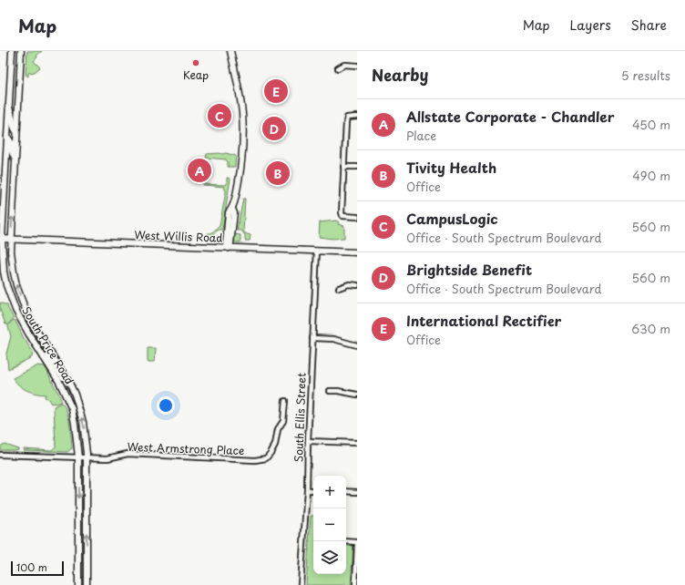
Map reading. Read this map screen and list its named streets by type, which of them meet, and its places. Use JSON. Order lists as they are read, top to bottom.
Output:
{
  "streets": {
    "main road": ["West Willis Road", "South Price Road"],
    "street": ["South Ellis Street", "West Armstrong Place"]
  },
  "crossings": [
    ["West Willis Road", "South Price Road"],
    ["West Willis Road", "South Ellis Street"],
    ["South Price Road", "West Armstrong Place"]
  ],
  "places": ["Keap"],
  "scale_bar": "100 m",
  "page": {
    "header": "Map",
    "nav": ["Map", "Layers", "Share"],
    "heading": ["Nearby", "5 results"],
    "pins": [
      "E",
      "C",
      "D",
      "A",
      "B"
    ],
    "list": [
      {
        "mark": "A",
        "name": "Allstate Corporate - Chandler",
        "note": "Place",
        "value": "450 m"
      },
      {
        "mark": "B",
        "name": "Tivity Health",
        "note": "Office",
        "value": "490 m"
      },
      {
        "mark": "C",
        "name": "CampusLogic",
        "note": "Office · South Spectrum Boulevard",
        "value": "560 m"
      },
      {
        "mark": "D",
        "name": "Brightside Benefit",
        "note": "Office · South Spectrum Boulevard",
        "value": "560 m"
      },
      {
        "mark": "E",
        "name": "International Rectifier",
        "note": "Office",
        "value": "630 m"
      }
    ],
    "map_buttons": ["+", "−"],
    "scale": "100 m"
  }
}
